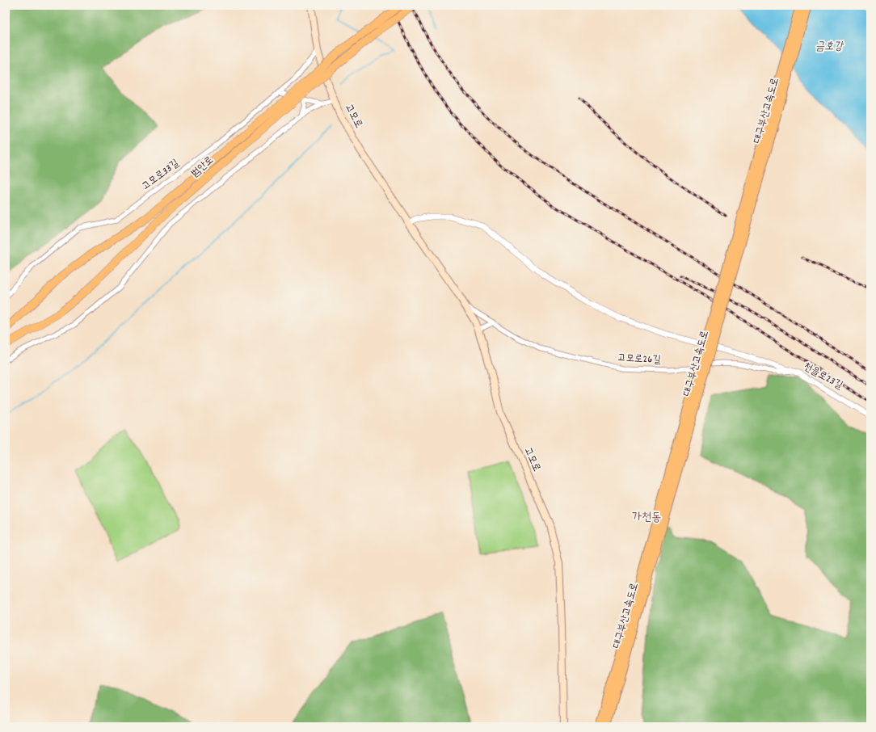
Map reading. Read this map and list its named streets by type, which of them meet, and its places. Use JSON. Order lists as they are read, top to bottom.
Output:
{
  "streets": {
    "highway": ["대구부산고속도로", "범안로"],
    "main road": ["고모로"],
    "street": ["고모로33길", "고모로26길", "천을로23길"]
  },
  "crossings": [
    ["고모로", "고모로33길"],
    ["고모로", "고모로26길"],
    ["고모로", "천을로23길"],
    ["고모로26길", "천을로23길"]
  ],
  "districts": ["가천동"],
  "water": ["금호강"]
}
